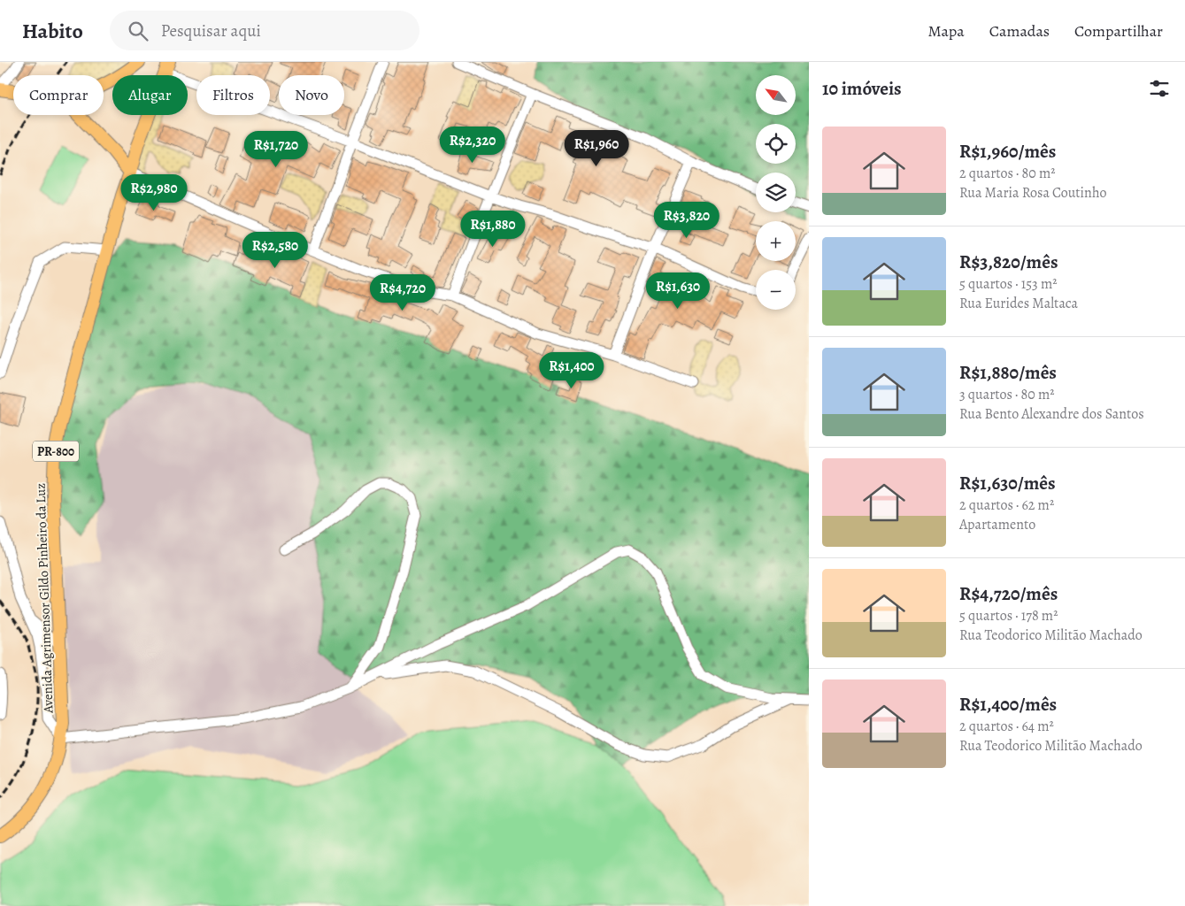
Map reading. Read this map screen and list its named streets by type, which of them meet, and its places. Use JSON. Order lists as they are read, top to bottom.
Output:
{
  "streets": {
    "main road": ["PR-800", "Avenida Agrimensor Gildo Pinheiro da Luz"]
  },
  "north": "top left",
  "page": {
    "header": "Habito",
    "search": "Pesquisar aqui",
    "nav": ["Mapa", "Camadas", "Compartilhar"],
    "heading": "10 imóveis",
    "map_buttons": ["+", "−"],
    "chip": [
      "Comprar",
      "Alugar",
      "Filtros",
      "Novo"
    ],
    "list": [
      {
        "name": "R$1,960/mês",
        "note": "2 quartos · 80 m² · Rua Maria Rosa Coutinho"
      },
      {
        "name": "R$3,820/mês",
        "note": "5 quartos · 153 m² · Rua Eurides Maltaca"
      },
      {
        "name": "R$1,880/mês",
        "note": "3 quartos · 80 m² · Rua Bento Alexandre dos Santos"
      },
      {
        "name": "R$1,630/mês",
        "note": "2 quartos · 62 m² · Apartamento"
      },
      {
        "name": "R$4,720/mês",
        "note": "5 quartos · 178 m² · Rua Teodorico Militão Machado"
      },
      {
        "name": "R$1,400/mês",
        "note": "2 quartos · 64 m² · Rua Teodorico Militão Machado"
      }
    ],
    "price": [
      "R$2,320",
      "R$1,960",
      "R$1,720",
      "R$2,980",
      "R$3,820",
      "R$1,880",
      "R$2,580",
      "R$1,630",
      "R$4,720",
      "R$1,400"
    ]
  }
}
